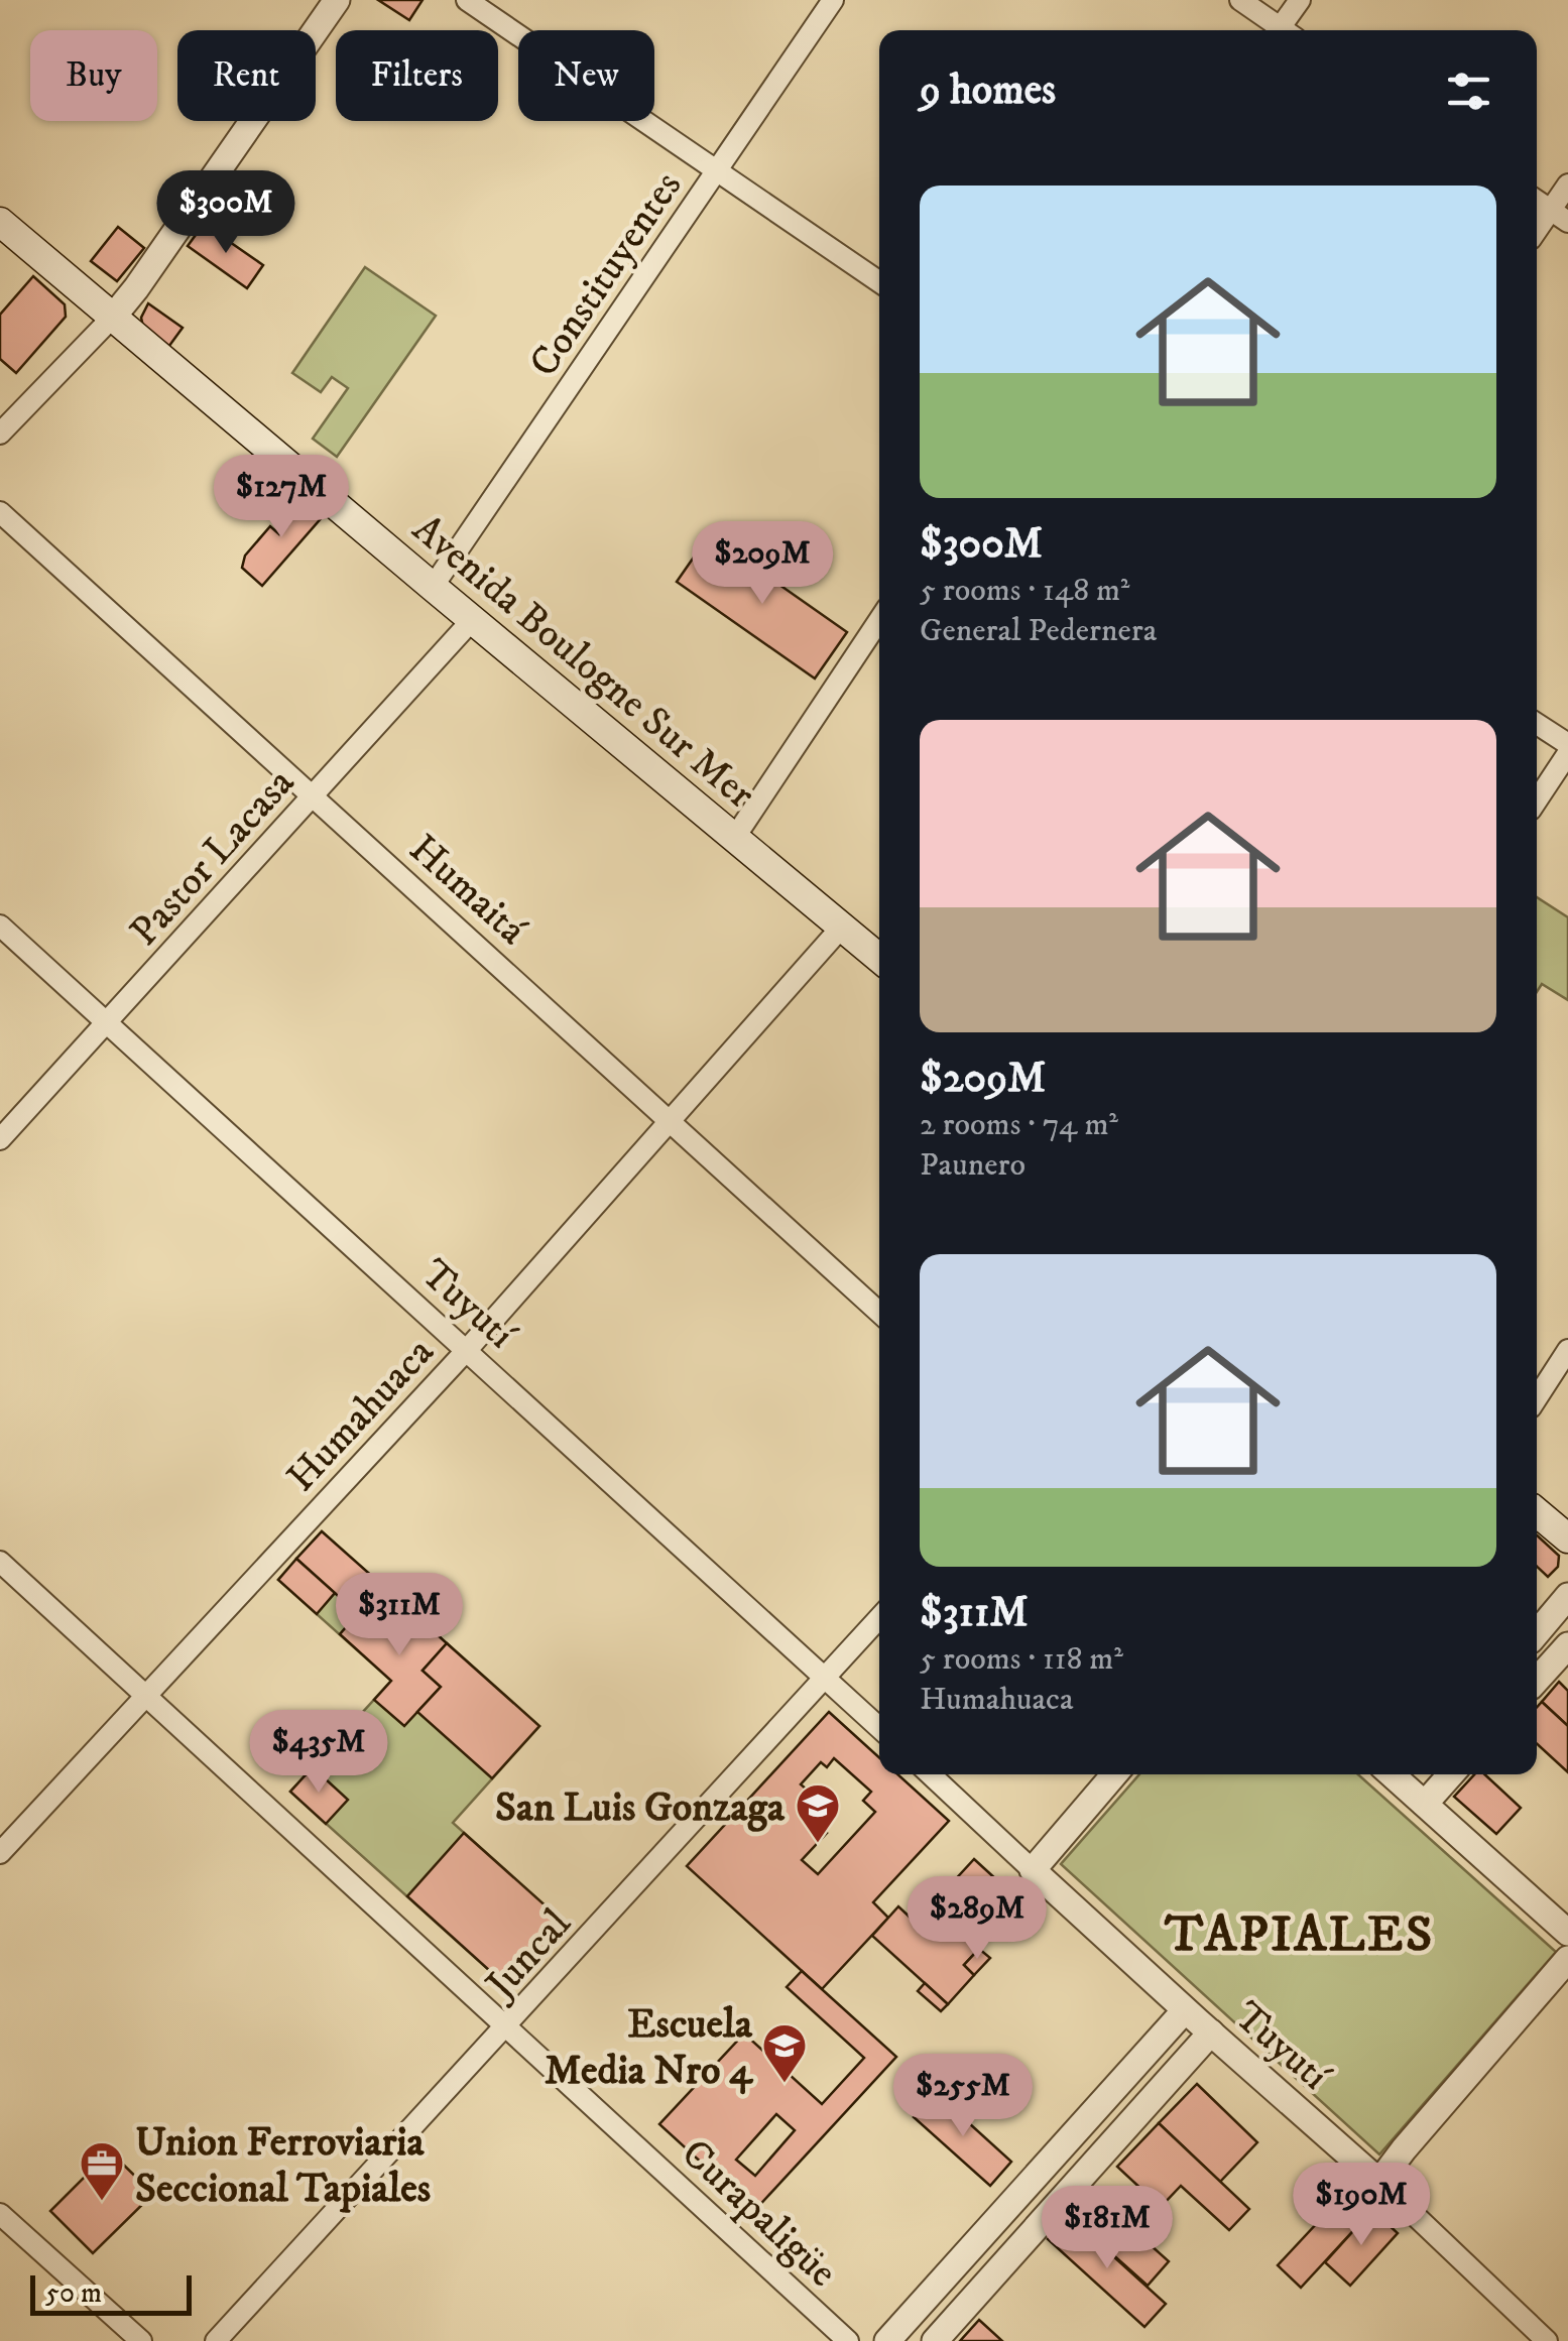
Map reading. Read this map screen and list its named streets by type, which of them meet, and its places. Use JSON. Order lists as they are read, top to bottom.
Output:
{
  "streets": {
    "main road": ["Avenida Boulogne Sur Mer"],
    "street": [
      "Constituyentes",
      "Pastor Lacasa",
      "Humaitá",
      "Tuyutí",
      "Humahuaca",
      "Juncal",
      "Curapaligüe"
    ]
  },
  "crossings": [
    ["Constituyentes", "Avenida Boulogne Sur Mer"],
    ["Avenida Boulogne Sur Mer", "Pastor Lacasa"],
    ["Avenida Boulogne Sur Mer", "Humahuaca"],
    ["Pastor Lacasa", "Humaitá"],
    ["Pastor Lacasa", "Tuyutí"],
    ["Humaitá", "Humahuaca"],
    ["Tuyutí", "Humahuaca"],
    ["Tuyutí", "Juncal"],
    ["Humahuaca", "Curapaligüe"],
    ["Juncal", "Curapaligüe"]
  ],
  "districts": ["TAPIALES"],
  "places": {
    "school or university": ["San Luis Gonzaga", "Escuela Media Nro 4"],
    "office": ["Union Ferroviaria Seccional Tapiales"]
  },
  "scale_bar": "50 m",
  "page": {
    "chip": [
      "Buy",
      "Rent",
      "Filters",
      "New"
    ],
    "heading": "9 homes",
    "list": [
      {
        "name": "$300M",
        "note": "5 rooms · 148 m² · General Pedernera"
      },
      {
        "name": "$209M",
        "note": "2 rooms · 74 m² · Paunero"
      },
      {
        "name": "$311M",
        "note": "5 rooms · 118 m² · Humahuaca"
      }
    ],
    "price": [
      "$300M",
      "$127M",
      "$209M",
      "$311M",
      "$435M",
      "$289M",
      "$255M",
      "$190M",
      "$181M"
    ],
    "scale": "50 m"
  }
}
